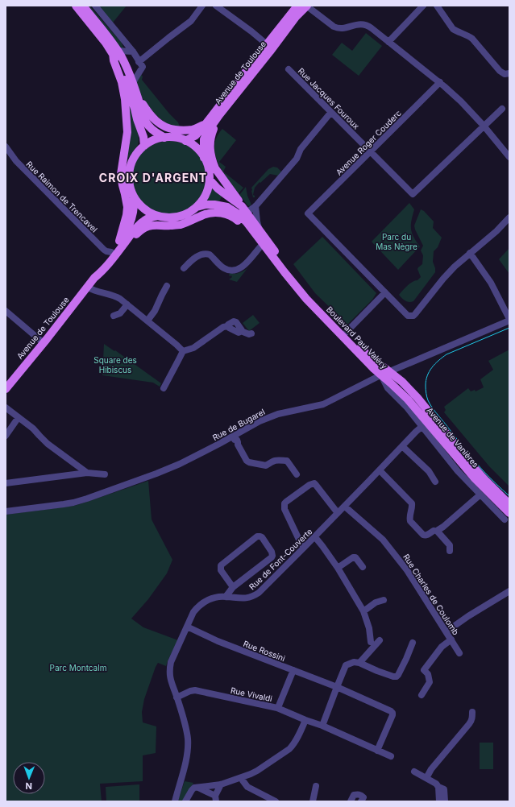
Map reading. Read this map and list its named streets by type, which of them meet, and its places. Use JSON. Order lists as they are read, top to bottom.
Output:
{
  "streets": {
    "main road": ["Avenue de Toulouse", "Boulevard Paul Valéry", "Avenue de Vanières"],
    "street": [
      "Rue Jacques Fouroux",
      "Avenue Roger Couderc",
      "Rue Raimon de Trencavel",
      "Rue de Bugarel",
      "Rue de Font-Couverte",
      "Rue Charles de Coulomb",
      "Rue Rossini",
      "Rue Vivaldi"
    ]
  },
  "crossings": [
    ["Avenue de Toulouse", "Rue Raimon de Trencavel"],
    ["Avenue de Toulouse", "Boulevard Paul Valéry"],
    ["Rue Jacques Fouroux", "Avenue Roger Couderc"],
    ["Boulevard Paul Valéry", "Rue de Bugarel"],
    ["Boulevard Paul Valéry", "Avenue de Vanières"],
    ["Boulevard Paul Valéry", "Rue de Font-Couverte"],
    ["Rue de Bugarel", "Avenue de Vanières"],
    ["Rue de Font-Couverte", "Rue Charles de Coulomb"],
    ["Rue de Font-Couverte", "Rue Rossini"],
    ["Rue de Font-Couverte", "Rue Vivaldi"],
    ["Rue Rossini", "Rue Vivaldi"]
  ],
  "districts": ["CROIX D'ARGENT"],
  "parks": ["Parc du Mas Nègre", "Square des Hibiscus", "Parc Montcalm"],
  "north": "bottom"
}
